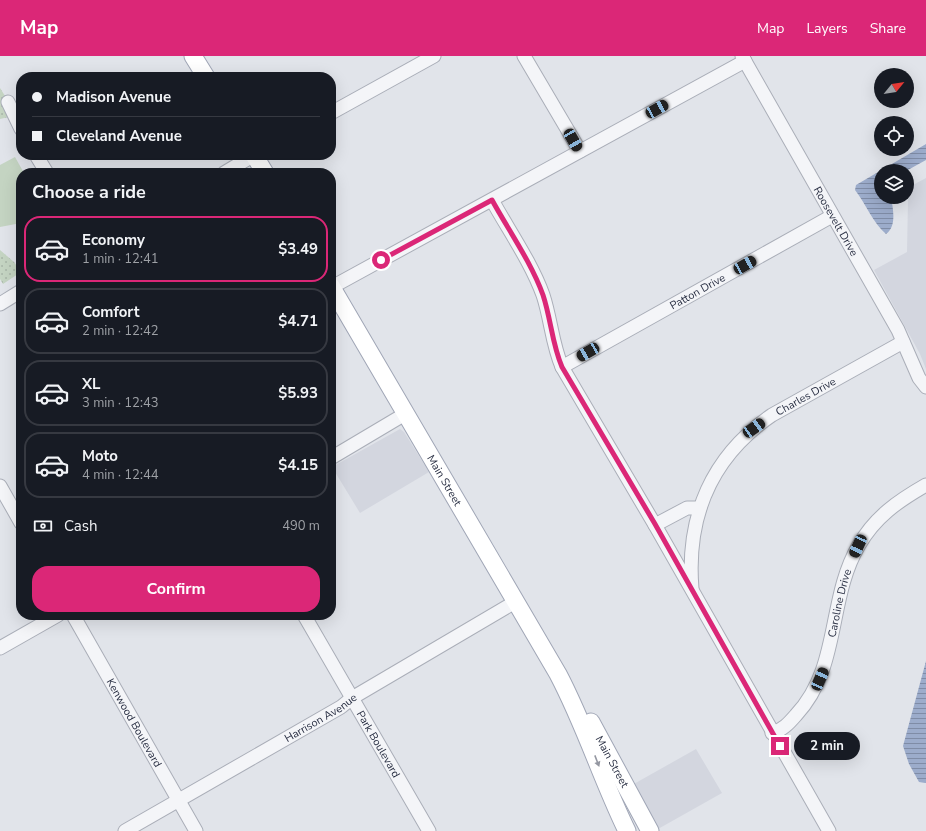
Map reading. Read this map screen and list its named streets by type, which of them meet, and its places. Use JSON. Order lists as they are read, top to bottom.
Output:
{
  "streets": {
    "main road": ["Main Street"],
    "street": [
      "Roosevelt Drive",
      "Patton Drive",
      "Charles Drive",
      "Caroline Drive",
      "Harrison Avenue",
      "Kenwood Boulevard",
      "Park Boulevard"
    ]
  },
  "crossings": [
    ["Roosevelt Drive", "Patton Drive"],
    ["Roosevelt Drive", "Charles Drive"],
    ["Main Street", "Harrison Avenue"],
    ["Harrison Avenue", "Kenwood Boulevard"],
    ["Harrison Avenue", "Park Boulevard"]
  ],
  "north": "top right",
  "page": {
    "header": "Map",
    "nav": ["Map", "Layers", "Share"],
    "banner": ["Madison Avenue", "Cleveland Avenue"],
    "heading": "Choose a ride",
    "list": [
      {
        "name": "Economy",
        "note": "1 min · 12:41",
        "value": "$3.49"
      },
      {
        "name": "Comfort",
        "note": "2 min · 12:42",
        "value": "$4.71"
      },
      {
        "name": "XL",
        "note": "3 min · 12:43",
        "value": "$5.93"
      },
      {
        "name": "Moto",
        "note": "4 min · 12:44",
        "value": "$4.15"
      }
    ],
    "pay": ["Cash", "490 m"],
    "buttons": "Confirm",
    "bubble": "2 min"
  }
}
